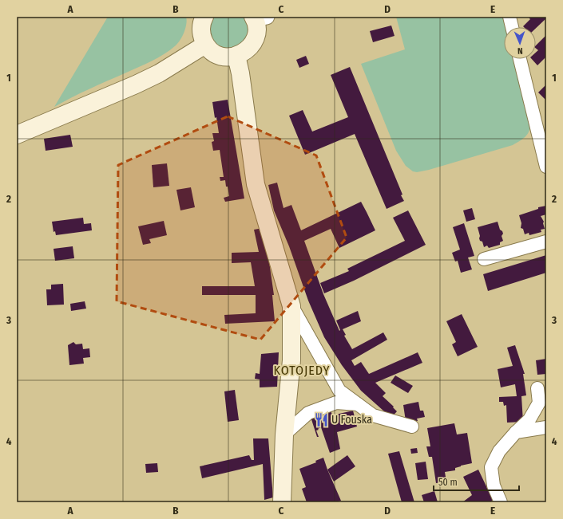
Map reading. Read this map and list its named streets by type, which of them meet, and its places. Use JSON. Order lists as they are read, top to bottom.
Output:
{
  "districts": ["KOTOJEDY"],
  "places": {
    "restaurant": ["U Fouska"]
  },
  "scale_bar": "50 m",
  "north": "bottom",
  "grid": {
    "columns": [
      "A",
      "B",
      "C",
      "D",
      "E"
    ],
    "rows": [
      "1",
      "2",
      "3",
      "4"
    ]
  }
}
